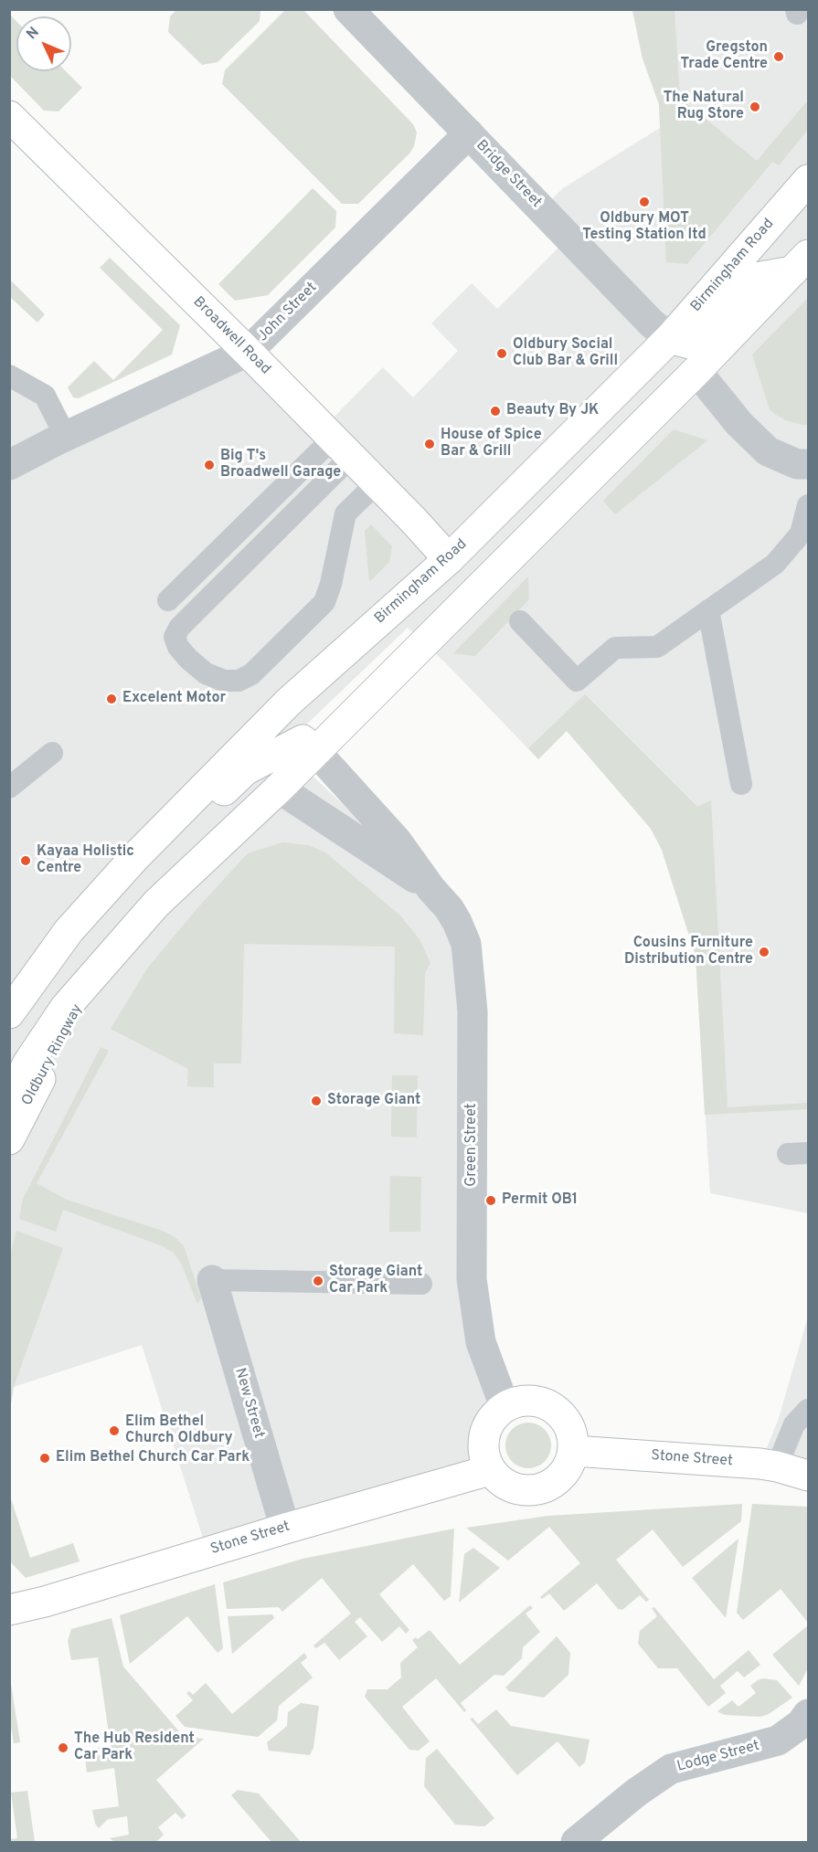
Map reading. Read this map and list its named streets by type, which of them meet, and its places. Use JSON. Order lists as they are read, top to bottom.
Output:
{
  "streets": {
    "main road": [
      "Birmingham Road",
      "Broadwell Road",
      "Oldbury Ringway",
      "Stone Street"
    ],
    "street": [
      "Bridge Street",
      "John Street",
      "Green Street",
      "New Street",
      "Lodge Street"
    ]
  },
  "crossings": [
    ["Bridge Street", "Birmingham Road"],
    ["Bridge Street", "John Street"],
    ["Birmingham Road", "Broadwell Road"],
    ["John Street", "Broadwell Road"],
    ["Green Street", "Stone Street"],
    ["New Street", "Stone Street"]
  ],
  "places": [
    "Gregston Trade Centre",
    "The Natural Rug Store",
    "Oldbury MOT Testing Station ltd",
    "Oldbury Social Club Bar & Grill",
    "Beauty By JK",
    "House of Spice Bar & Grill",
    "Big T's Broadwell Garage",
    "Excelent Motor",
    "Kayaa Holistic Centre",
    "Cousins Furniture Distribution Centre",
    "Storage Giant",
    "Permit OB1",
    "Storage Giant Car Park",
    "Elim Bethel Church Oldbury",
    "Elim Bethel Church Car Park",
    "The Hub Resident Car Park"
  ],
  "north": "top left"
}
